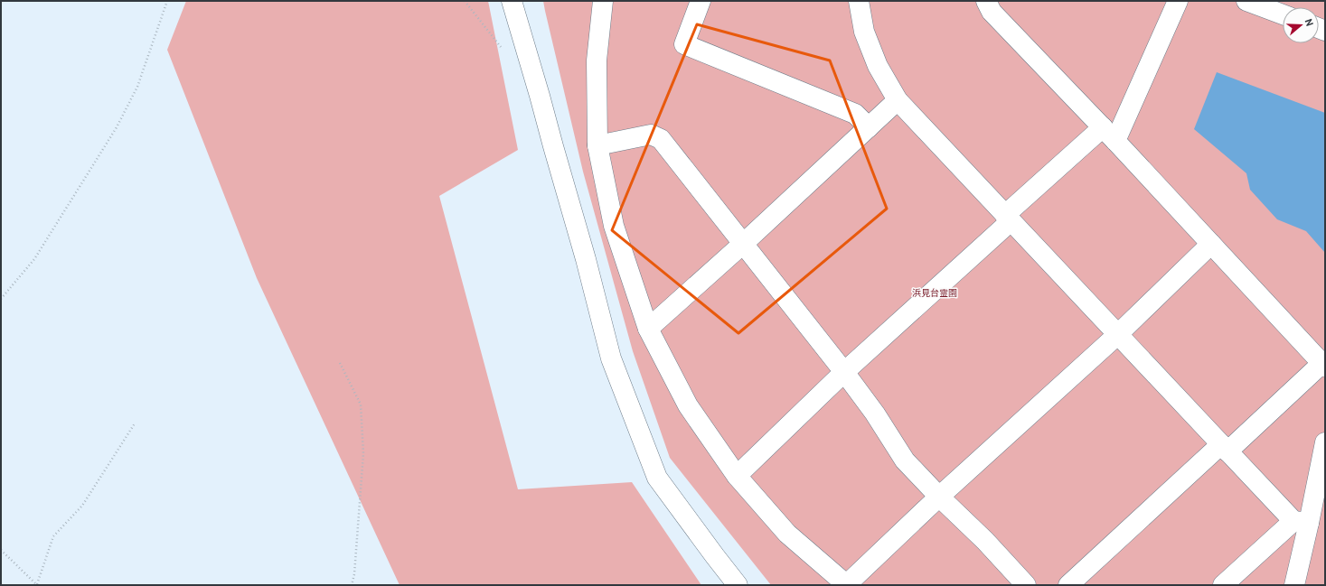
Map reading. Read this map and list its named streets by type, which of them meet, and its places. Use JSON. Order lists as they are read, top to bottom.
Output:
{
  "parks": ["浜見台霊園"],
  "north": "right"
}
